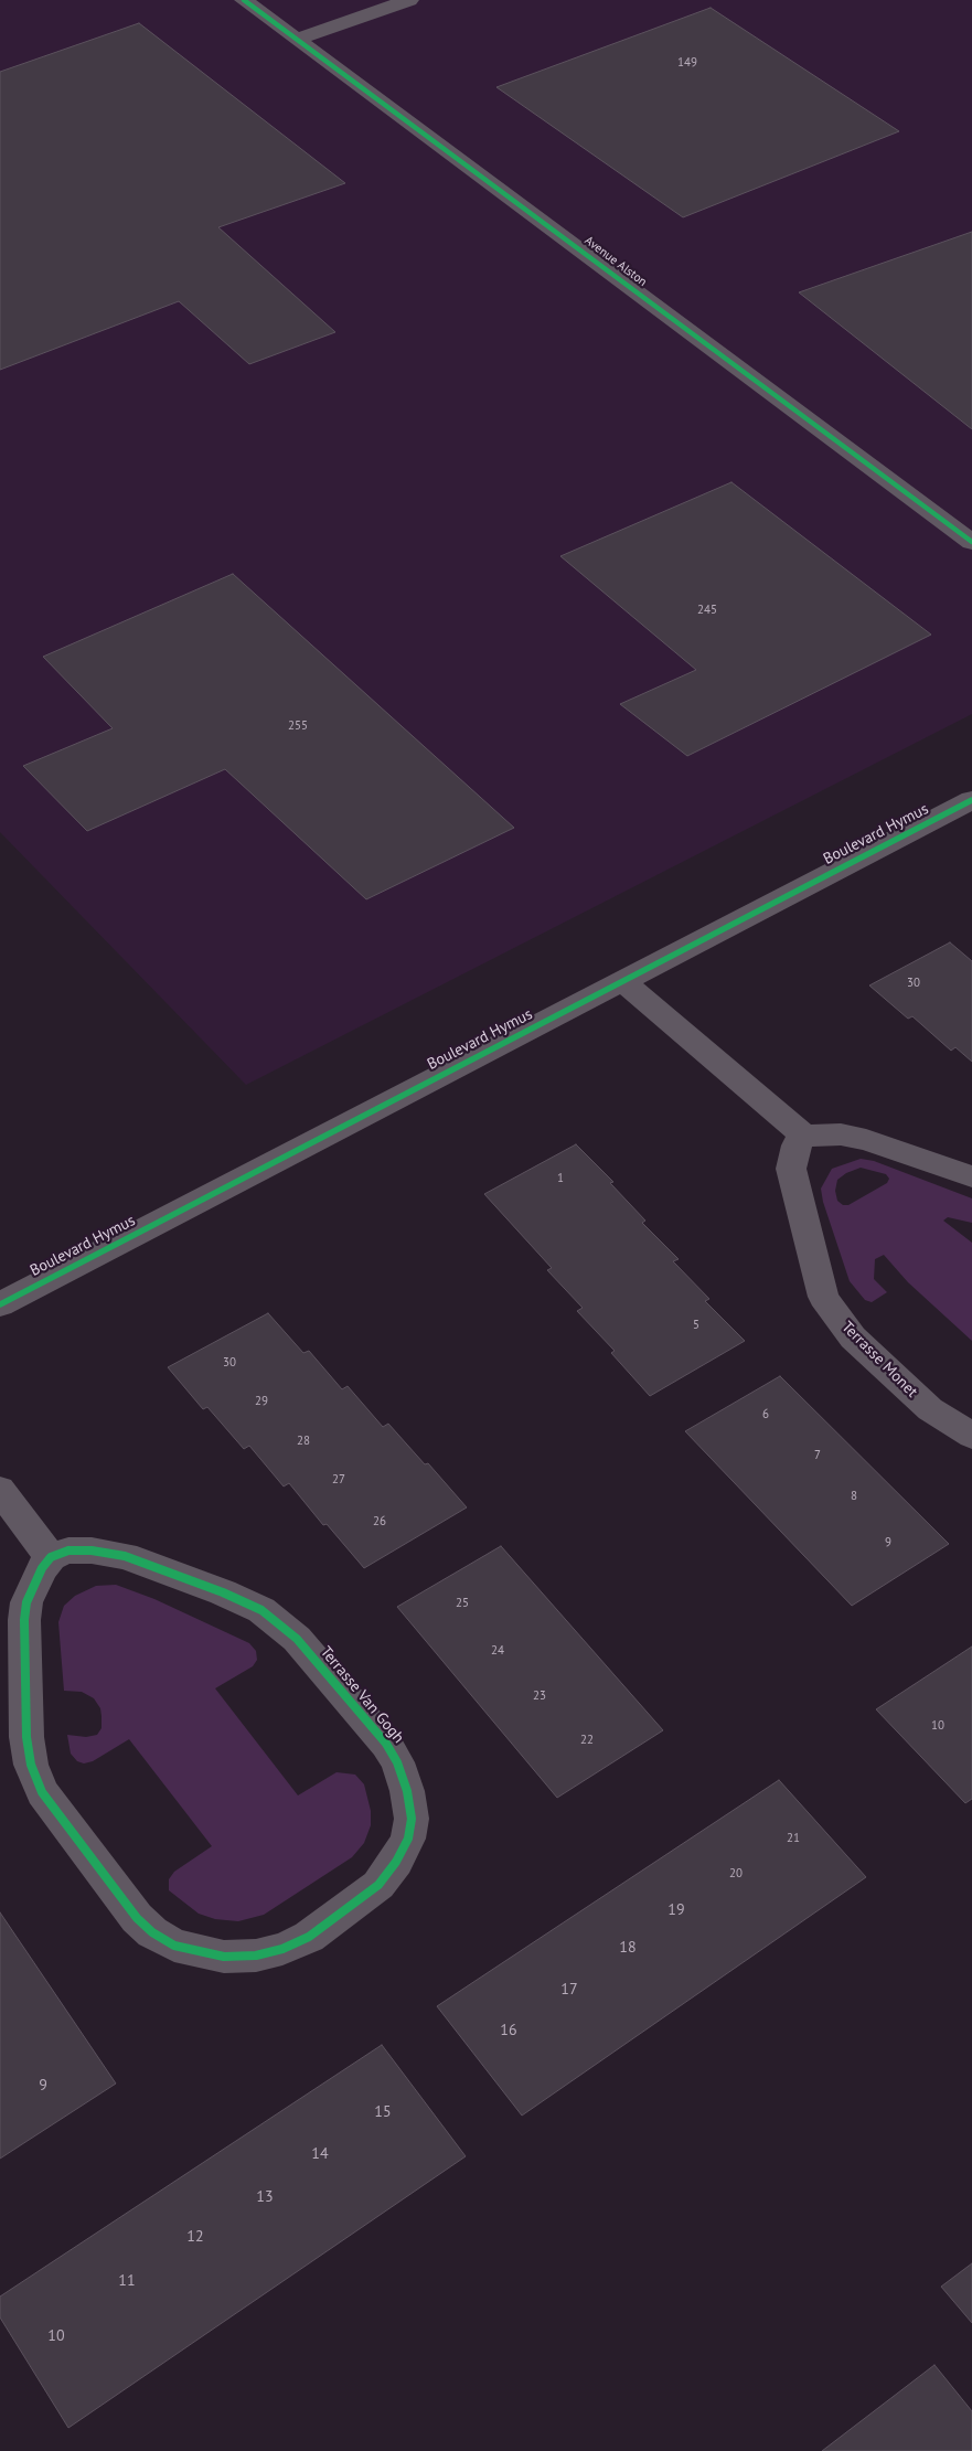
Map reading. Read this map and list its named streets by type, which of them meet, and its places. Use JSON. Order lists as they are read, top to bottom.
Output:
{
  "streets": {
    "street": [
      "Avenue Alston",
      "Boulevard Hymus",
      "Terrasse Monet",
      "Terrasse Van Gogh"
    ]
  },
  "house_numbers": [
    "149",
    "245",
    "255",
    "30",
    "1",
    "5",
    "30",
    "29",
    "6",
    "28",
    "7",
    "27",
    "8",
    "26",
    "9",
    "25",
    "24",
    "23",
    "10",
    "22",
    "21",
    "20",
    "19",
    "18",
    "17",
    "16",
    "9",
    "15",
    "14",
    "13",
    "12",
    "11",
    "10"
  ]
}
